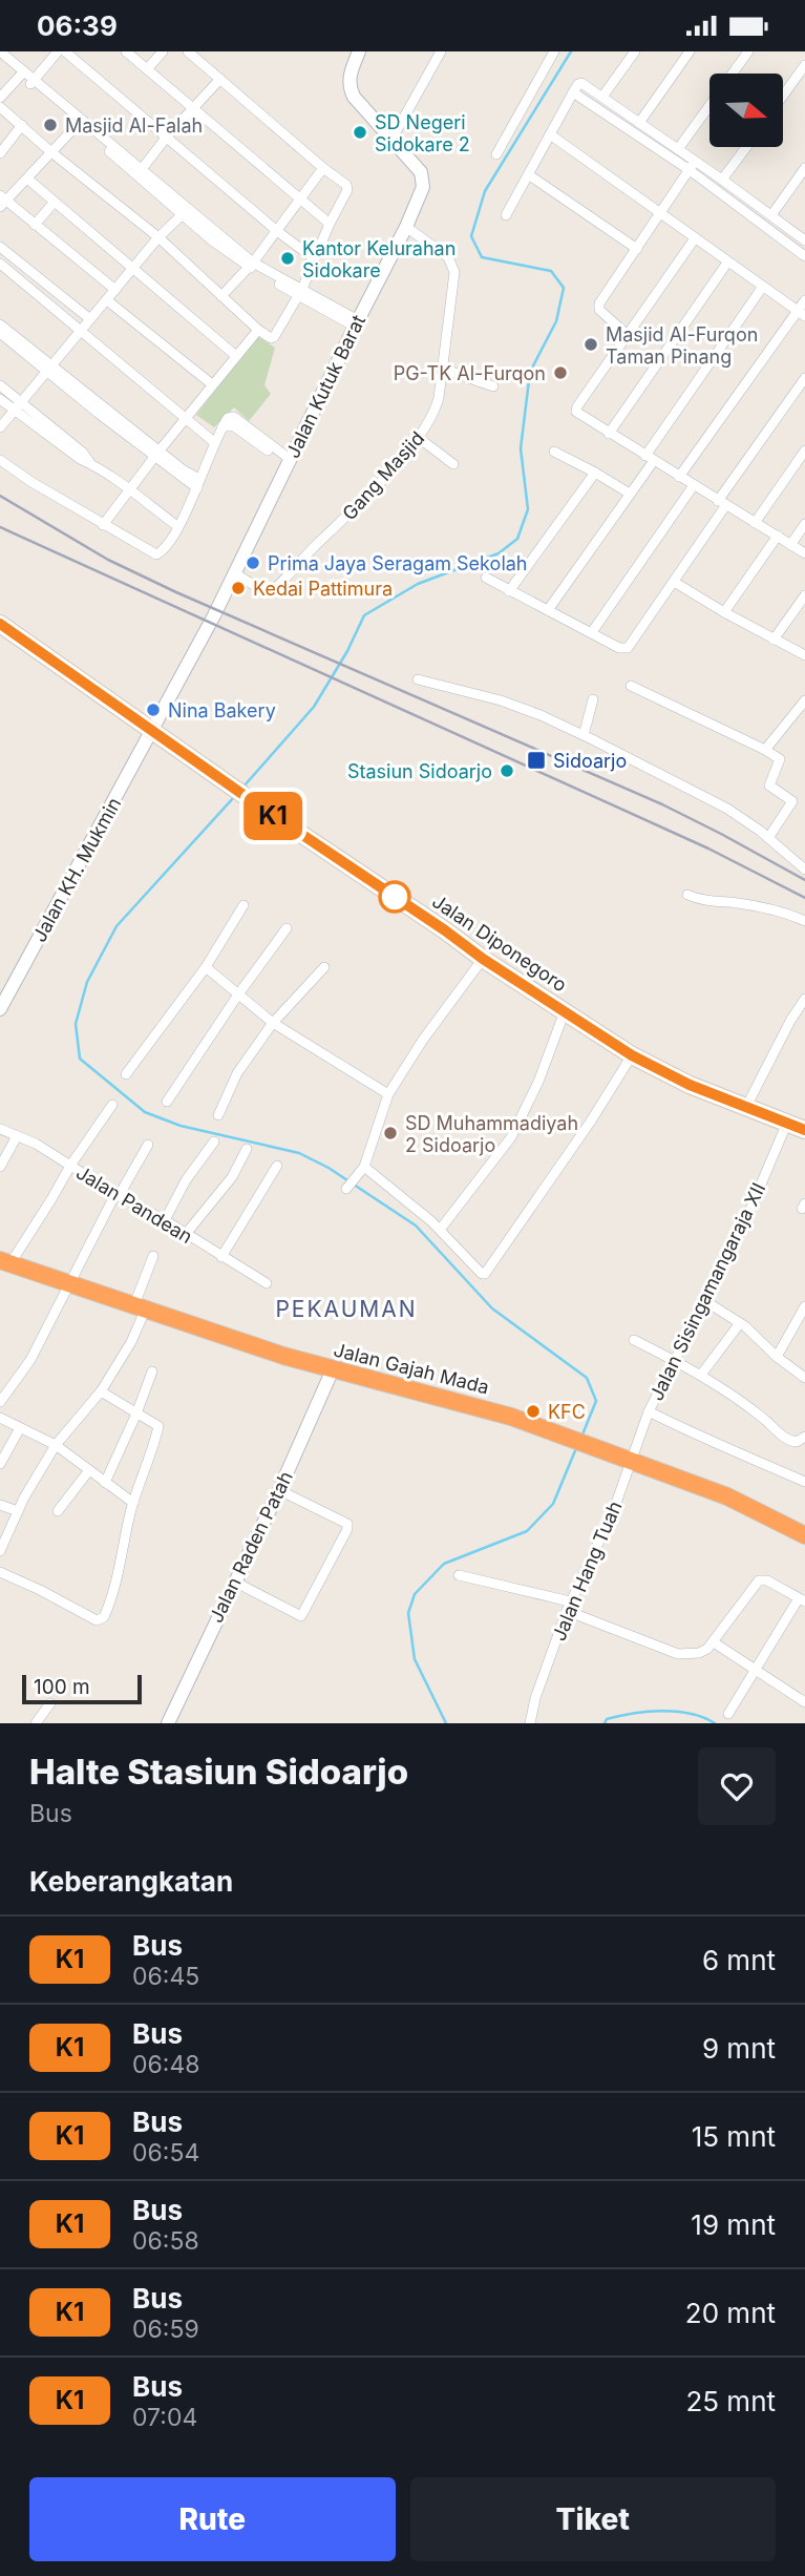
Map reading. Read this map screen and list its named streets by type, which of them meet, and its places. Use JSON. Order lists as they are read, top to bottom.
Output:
{
  "streets": {
    "highway": ["Jalan Diponegoro", "Jalan Gajah Mada"],
    "street": [
      "Jalan Kutuk Barat",
      "Gang Masjid",
      "Jalan KH. Mukmin",
      "Jalan Pandean",
      "Jalan Sisingamangaraja XII",
      "Jalan Raden Patah",
      "Jalan Hang Tuah"
    ]
  },
  "crossings": [
    ["Jalan Kutuk Barat", "Gang Masjid"],
    ["Jalan Kutuk Barat", "Jalan KH. Mukmin"],
    ["Jalan Kutuk Barat", "Jalan Diponegoro"],
    ["Jalan KH. Mukmin", "Jalan Diponegoro"],
    ["Jalan Diponegoro", "Jalan Sisingamangaraja XII"],
    ["Jalan Sisingamangaraja XII", "Jalan Gajah Mada"],
    ["Jalan Sisingamangaraja XII", "Jalan Hang Tuah"],
    ["Jalan Gajah Mada", "Jalan Raden Patah"],
    ["Jalan Gajah Mada", "Jalan Hang Tuah"]
  ],
  "districts": ["PEKAUMAN"],
  "places": {
    "other": [
      "Masjid Al-Falah",
      "SD Negeri Sidokare 2",
      "Kantor Kelurahan Sidokare",
      "Masjid Al-Furqon Taman Pinang",
      "PG-TK Al-Furqon",
      "Prima Jaya Seragam Sekolah",
      "Kedai Pattimura",
      "Nina Bakery",
      "Stasiun Sidoarjo",
      "SD Muhammadiyah 2 Sidoarjo",
      "KFC"
    ],
    "transit": ["Sidoarjo"]
  },
  "lines": ["bus line K1"],
  "scale_bar": "100 m",
  "north": "right",
  "page": {
    "status": "06:39",
    "on_map": "K1",
    "scale": "100 m",
    "heading": [
      ["Halte Stasiun Sidoarjo", "Bus"],
      "Keberangkatan"
    ],
    "list": [
      {
        "mark": "K1",
        "name": "Bus",
        "note": "06:45",
        "value": "6 mnt"
      },
      {
        "mark": "K1",
        "name": "Bus",
        "note": "06:48",
        "value": "9 mnt"
      },
      {
        "mark": "K1",
        "name": "Bus",
        "note": "06:54",
        "value": "15 mnt"
      },
      {
        "mark": "K1",
        "name": "Bus",
        "note": "06:58",
        "value": "19 mnt"
      },
      {
        "mark": "K1",
        "name": "Bus",
        "note": "06:59",
        "value": "20 mnt"
      },
      {
        "mark": "K1",
        "name": "Bus",
        "note": "07:04",
        "value": "25 mnt"
      }
    ],
    "buttons": ["Rute", "Tiket"]
  }
}
